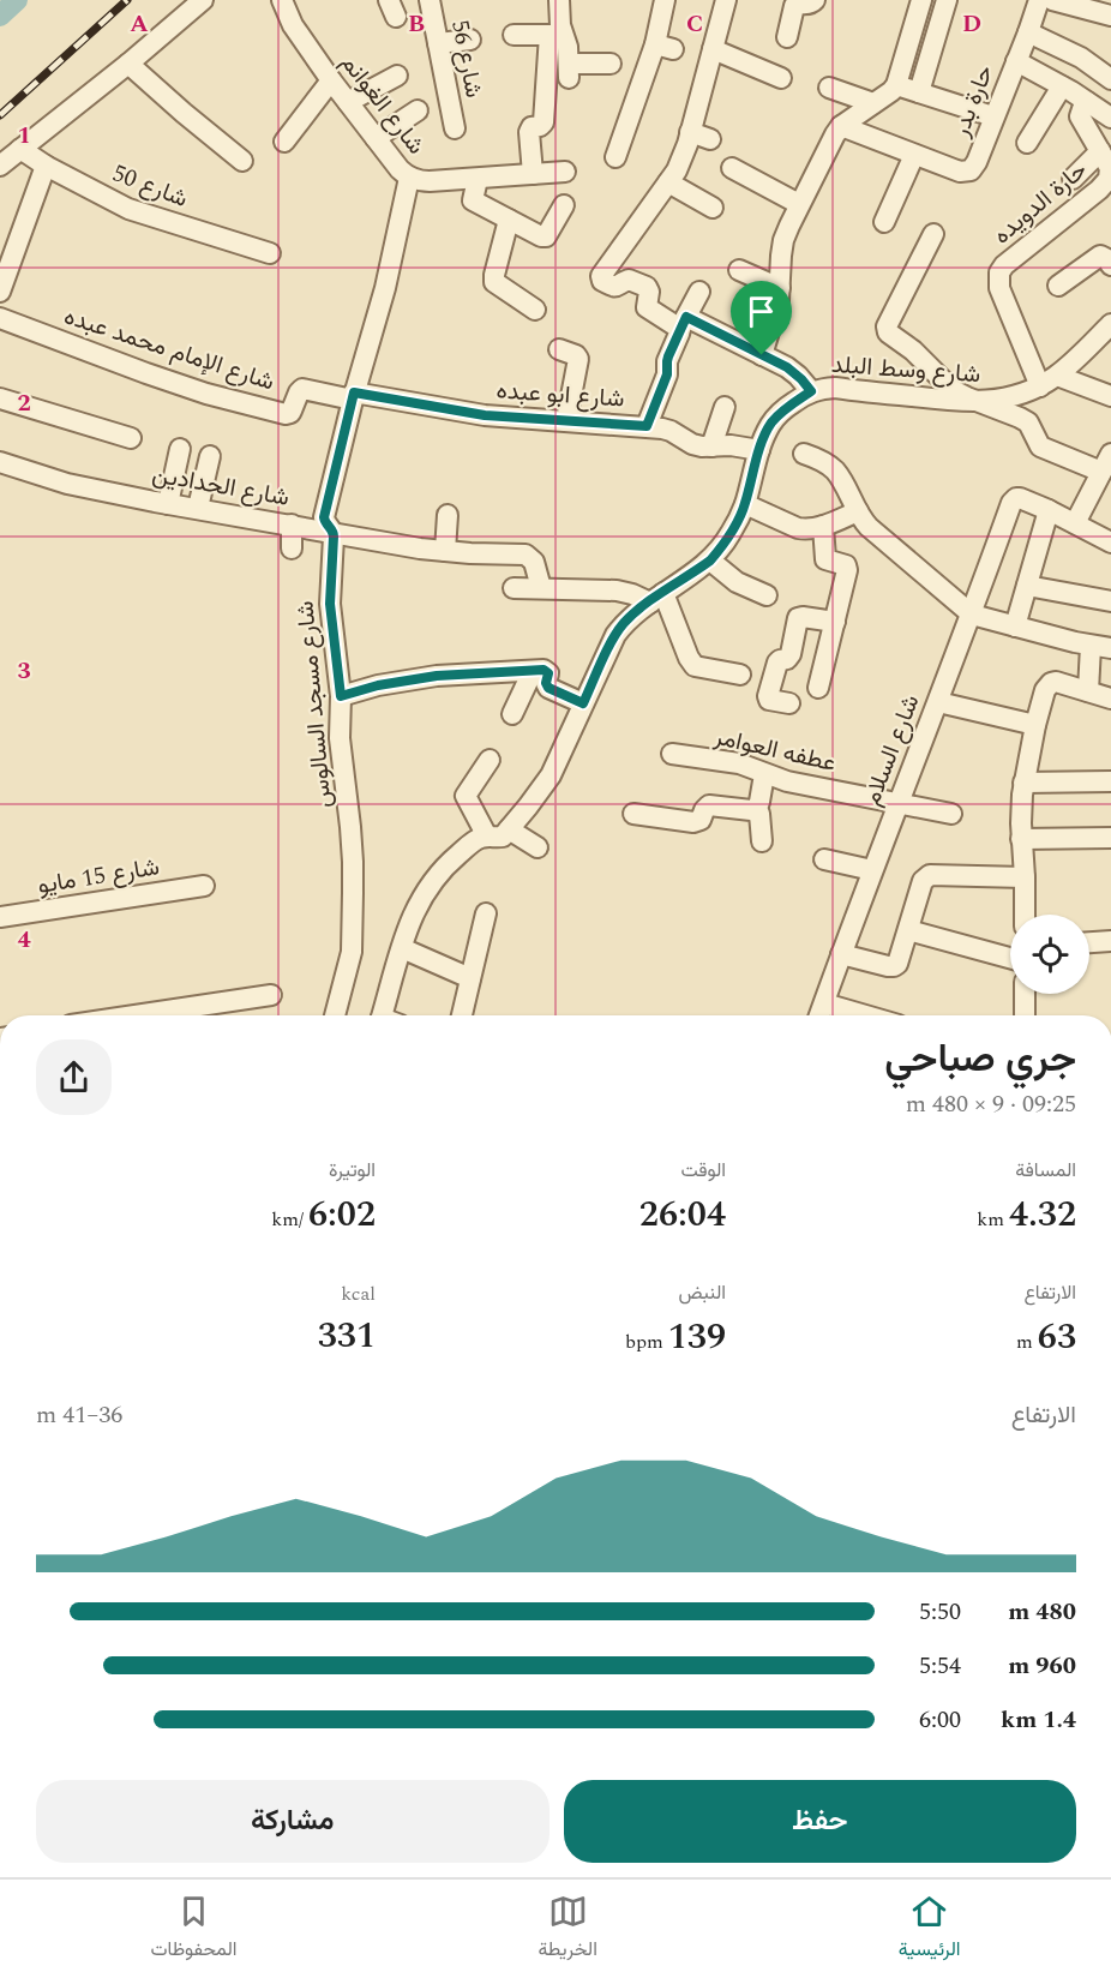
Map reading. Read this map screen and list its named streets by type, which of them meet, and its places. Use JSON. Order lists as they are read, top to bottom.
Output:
{
  "streets": {
    "street": [
      "شارع 56",
      "حارة بدر",
      "شارع الغوانم",
      "شارع 50",
      "حارة الدويده",
      "شارع الإمام محمد عبده",
      "شارع وسط البلد",
      "شارع ابو عبده",
      "شارع الحدادين",
      "شارع مسجد السالوس",
      "عطفه العوامر",
      "شارع السلام",
      "شارع 15 مايو"
    ]
  },
  "crossings": [
    ["شارع الغوانم", "شارع مسجد السالوس"],
    ["حارة الدويده", "شارع وسط البلد"],
    ["شارع الإمام محمد عبده", "شارع ابو عبده"],
    ["شارع الإمام محمد عبده", "شارع مسجد السالوس"],
    ["شارع وسط البلد", "شارع ابو عبده"],
    ["شارع ابو عبده", "شارع مسجد السالوس"],
    ["شارع الحدادين", "شارع مسجد السالوس"],
    ["عطفه العوامر", "شارع السلام"]
  ],
  "page": {
    "heading": ["جري صباحي", "09:25 · 9 × 480 m"],
    "stats": [
      ["المسافة", "4.32 km"],
      ["الوقت", "26:04"],
      ["الوتيرة", "6:02 /km"],
      ["الارتفاع", "63 m"],
      ["النبض", "139 bpm"],
      ["kcal", "331"]
    ],
    "chart": ["الارتفاع", "36–41 m"],
    "list": [
      {
        "name": "480 m",
        "note": "5:50"
      },
      {
        "name": "960 m",
        "note": "5:54"
      },
      {
        "name": "1.4 km",
        "note": "6:00"
      }
    ],
    "buttons": ["حفظ", "مشاركة"],
    "tabs": ["الرئيسية", "الخريطة", "المحفوظات"]
  },
  "grid": {
    "columns": [
      "A",
      "B",
      "C",
      "D"
    ],
    "rows": [
      "1",
      "2",
      "3",
      "4"
    ]
  }
}
